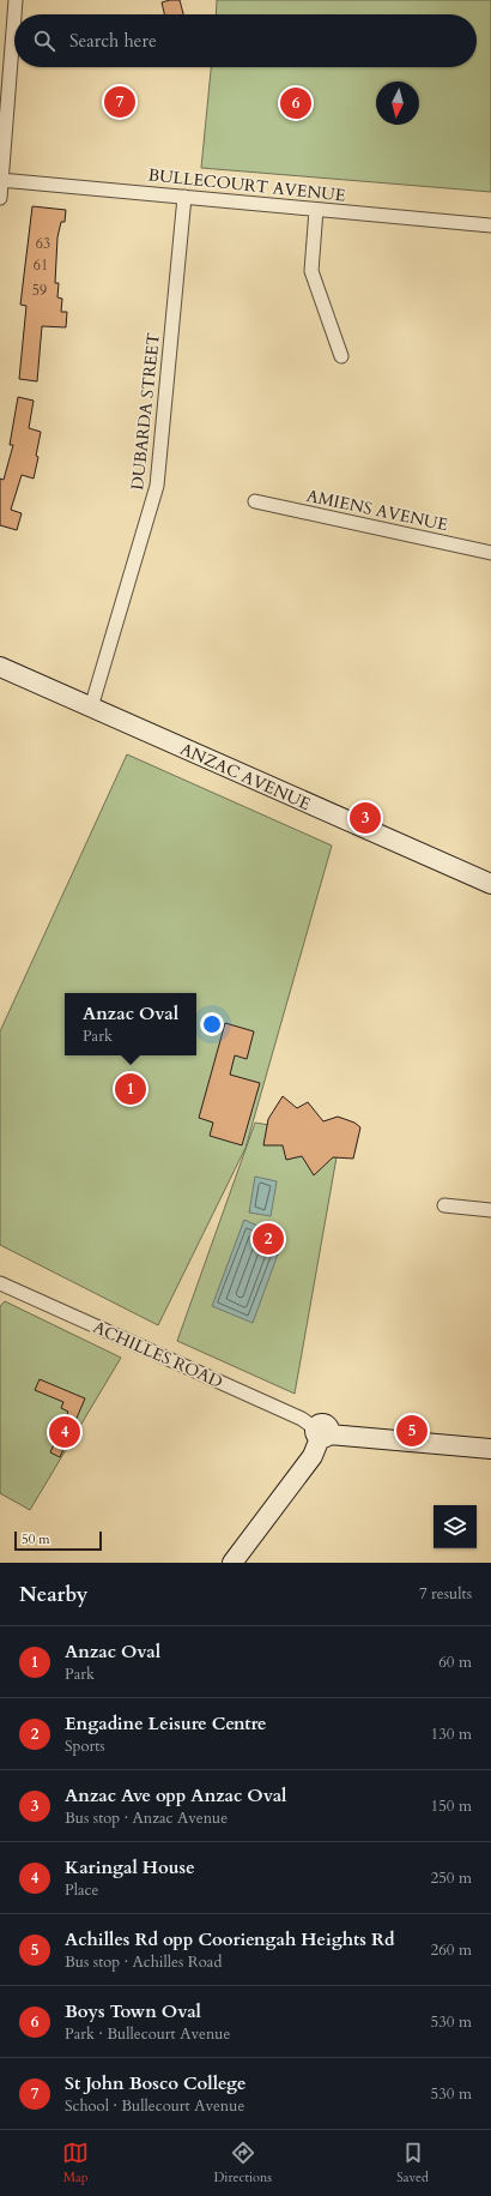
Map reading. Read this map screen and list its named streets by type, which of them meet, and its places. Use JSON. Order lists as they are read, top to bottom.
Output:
{
  "streets": {
    "street": [
      "BULLECOURT AVENUE",
      "DUBARDA STREET",
      "AMIENS AVENUE",
      "ANZAC AVENUE",
      "ACHILLES ROAD"
    ]
  },
  "crossings": [
    ["BULLECOURT AVENUE", "DUBARDA STREET"],
    ["DUBARDA STREET", "ANZAC AVENUE"]
  ],
  "house_numbers": ["63", "61", "59"],
  "scale_bar": "50 m",
  "north": "bottom",
  "page": {
    "search": "Search here",
    "pins": [
      "7",
      "6",
      "3",
      "1",
      "2",
      "5",
      "4"
    ],
    "popup": ["Anzac Oval", "Park"],
    "scale": "50 m",
    "heading": ["Nearby", "7 results"],
    "list": [
      {
        "mark": "1",
        "name": "Anzac Oval",
        "note": "Park",
        "value": "60 m"
      },
      {
        "mark": "2",
        "name": "Engadine Leisure Centre",
        "note": "Sports",
        "value": "130 m"
      },
      {
        "mark": "3",
        "name": "Anzac Ave opp Anzac Oval",
        "note": "Bus stop · Anzac Avenue",
        "value": "150 m"
      },
      {
        "mark": "4",
        "name": "Karingal House",
        "note": "Place",
        "value": "250 m"
      },
      {
        "mark": "5",
        "name": "Achilles Rd opp Cooriengah Heights Rd",
        "note": "Bus stop · Achilles Road",
        "value": "260 m"
      },
      {
        "mark": "6",
        "name": "Boys Town Oval",
        "note": "Park · Bullecourt Avenue",
        "value": "530 m"
      },
      {
        "mark": "7",
        "name": "St John Bosco College",
        "note": "School · Bullecourt Avenue",
        "value": "530 m"
      }
    ],
    "nav": ["Map", "Directions", "Saved"]
  }
}
